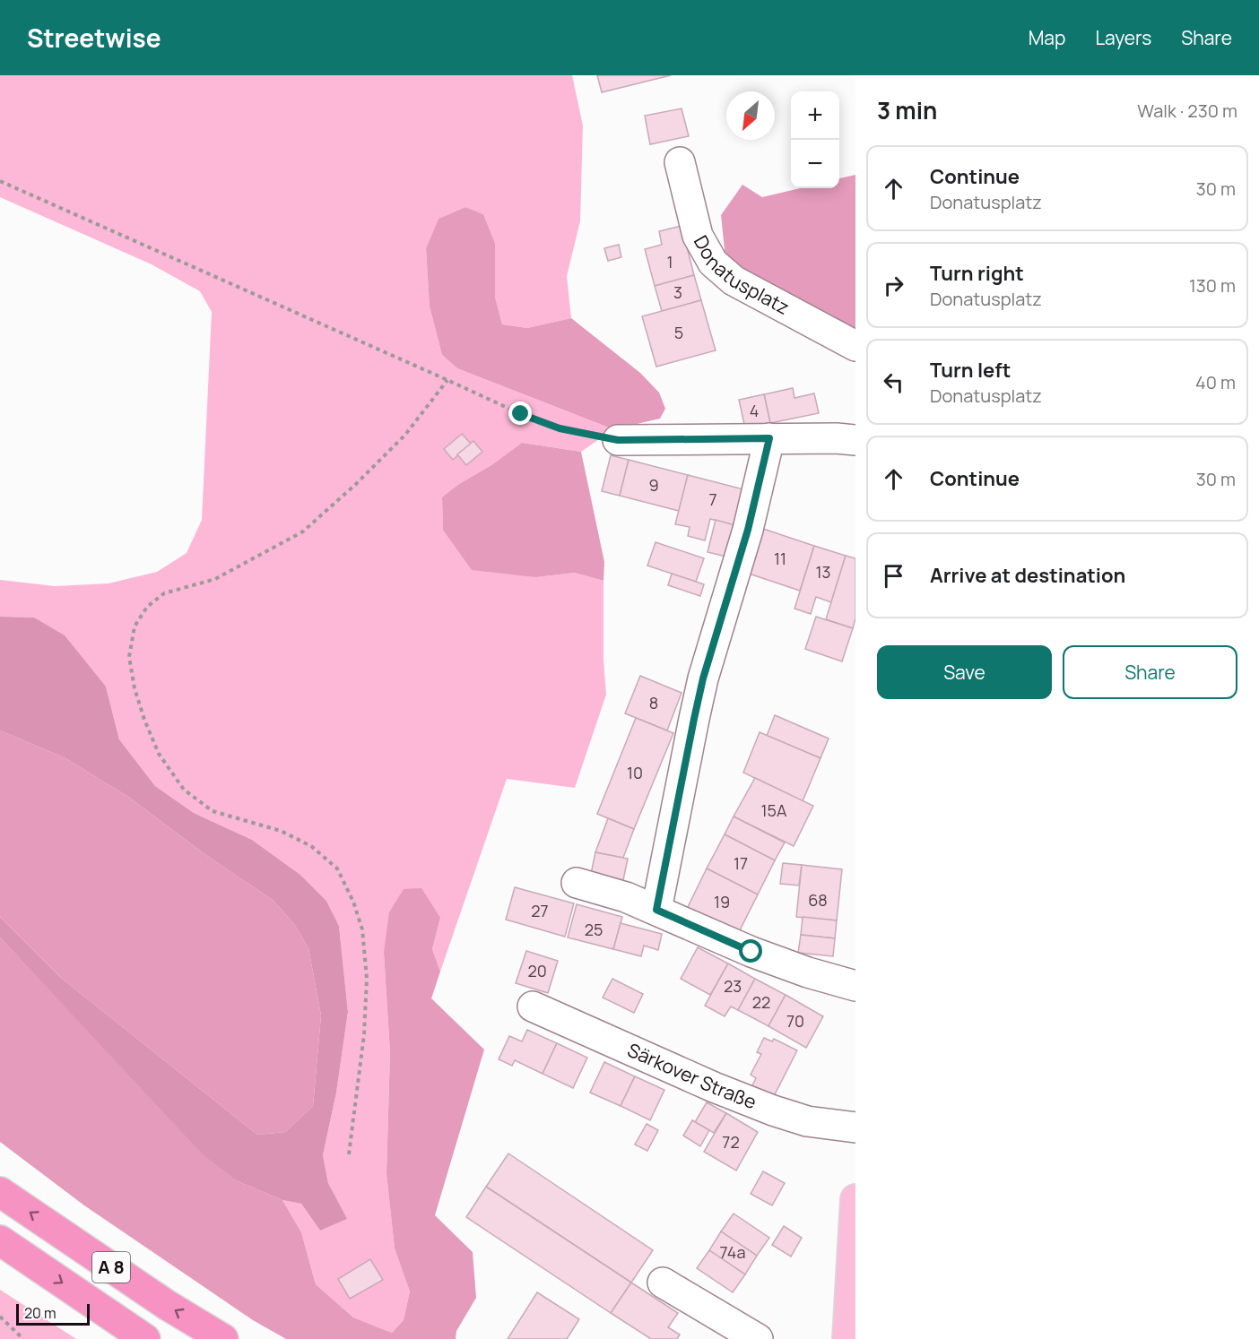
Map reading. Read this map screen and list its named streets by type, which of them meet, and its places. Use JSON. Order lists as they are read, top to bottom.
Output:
{
  "streets": {
    "highway": ["A 8"],
    "street": ["Donatusplatz", "Särkover Straße"]
  },
  "house_numbers": [
    "1",
    "3",
    "5",
    "4",
    "9",
    "7",
    "11",
    "13",
    "8",
    "10",
    "15A",
    "17",
    "68",
    "19",
    "27",
    "25",
    "20",
    "23",
    "22",
    "70",
    "72",
    "74a"
  ],
  "scale_bar": "20 m",
  "north": "bottom left",
  "page": {
    "header": "Streetwise",
    "nav": ["Map", "Layers", "Share"],
    "heading": ["3 min", "Walk · 230 m"],
    "map_buttons": ["+", "−"],
    "list": [
      ["Continue", "Donatusplatz", "30 m"],
      ["Turn right", "Donatusplatz", "130 m"],
      ["Turn left", "Donatusplatz", "40 m"],
      ["Continue", "30 m"],
      "Arrive at destination"
    ],
    "buttons": ["Save", "Share"],
    "scale": "20 m"
  }
}
